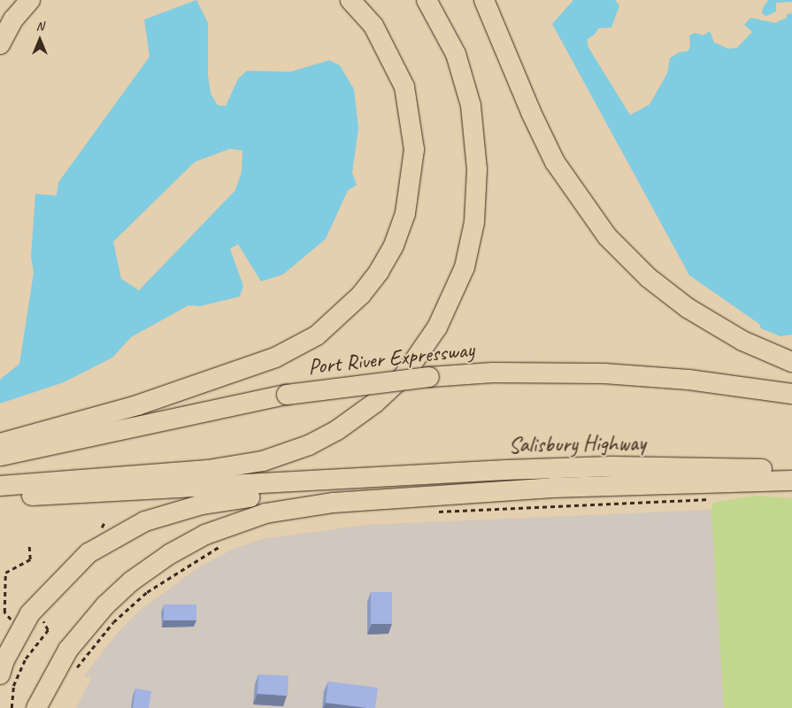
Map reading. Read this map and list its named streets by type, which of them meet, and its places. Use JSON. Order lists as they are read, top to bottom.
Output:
{
  "streets": {
    "highway": ["Port River Expressway", "Salisbury Highway"]
  },
  "north": "top"
}
